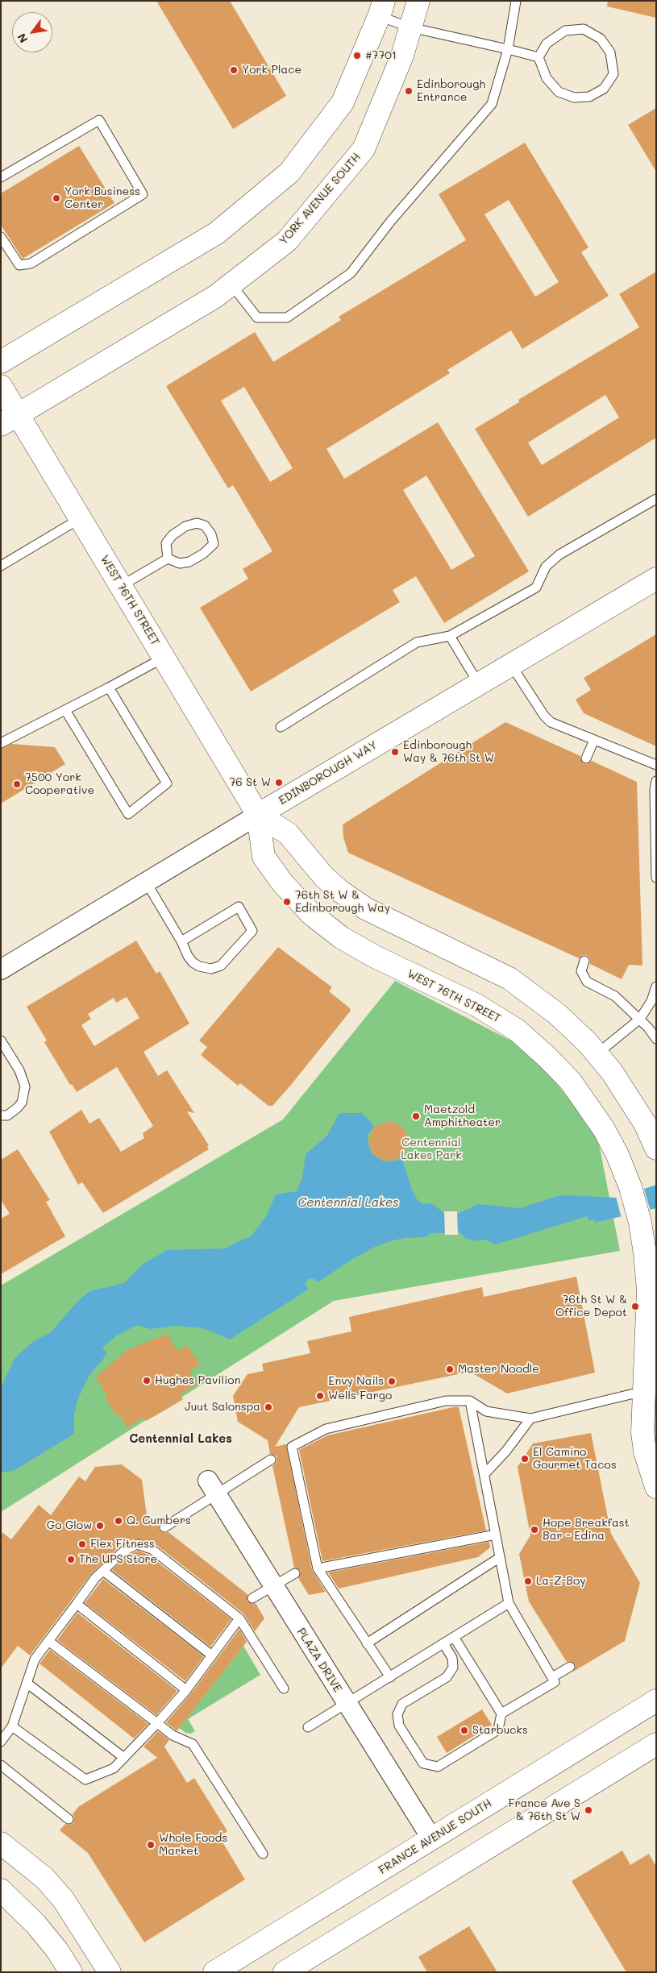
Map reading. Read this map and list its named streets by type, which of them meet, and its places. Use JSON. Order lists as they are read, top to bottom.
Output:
{
  "streets": {
    "street": [
      "YORK AVENUE SOUTH",
      "WEST 76TH STREET",
      "EDINBOROUGH WAY",
      "PLAZA DRIVE",
      "FRANCE AVENUE SOUTH"
    ]
  },
  "crossings": [
    ["YORK AVENUE SOUTH", "WEST 76TH STREET"],
    ["WEST 76TH STREET", "EDINBOROUGH WAY"],
    ["PLAZA DRIVE", "FRANCE AVENUE SOUTH"]
  ],
  "districts": ["Centennial Lakes"],
  "water": ["Centennial Lakes"],
  "parks": ["Centennial Lakes Park"],
  "places": [
    "#7701",
    "York Place",
    "Edinborough Entrance",
    "York Business Center",
    "Edinborough Way & 76th St W",
    "76 St W",
    "7500 York Cooperative",
    "76th St W & Edinborough Way",
    "Maetzold Amphitheater",
    "76th St W & Office Depot",
    "Master Noodle",
    "Hughes Pavilion",
    "Envy Nails",
    "Wells Fargo",
    "Juut Salonspa",
    "El Camino Gourmet Tacos",
    "Q. Cumbers",
    "Go Glow",
    "Hope Breakfast Bar - Edina",
    "Flex Fitness",
    "The UPS Store",
    "La-Z-Boy",
    "Starbucks",
    "France Ave S & 76th St W",
    "Whole Foods Market"
  ],
  "north": "bottom left"
}
